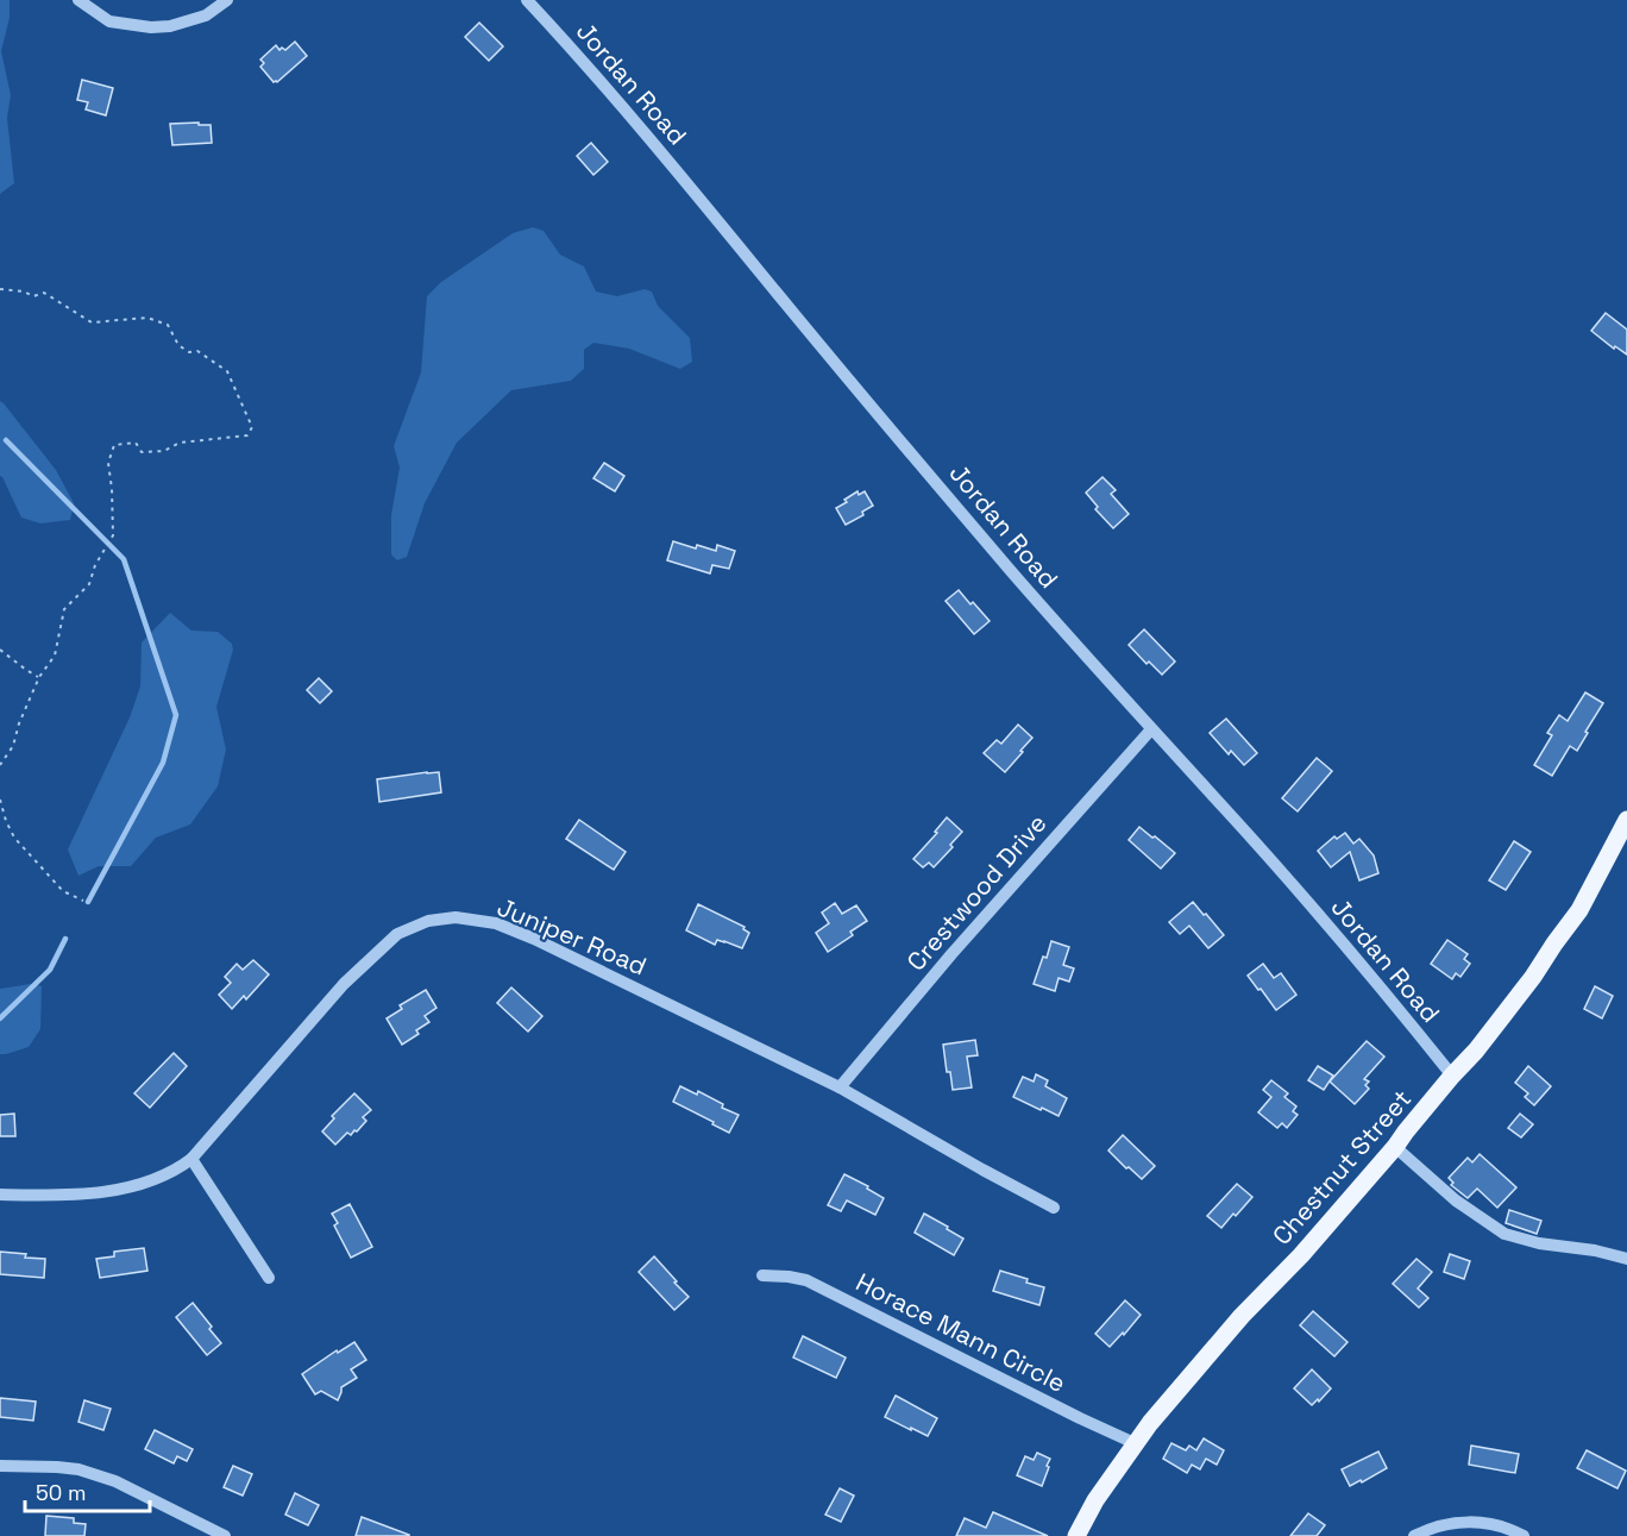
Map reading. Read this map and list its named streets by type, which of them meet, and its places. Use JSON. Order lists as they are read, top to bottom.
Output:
{
  "streets": {
    "main road": ["Chestnut Street"],
    "street": [
      "Jordan Road",
      "Crestwood Drive",
      "Juniper Road",
      "Horace Mann Circle"
    ]
  },
  "crossings": [
    ["Jordan Road", "Crestwood Drive"],
    ["Jordan Road", "Chestnut Street"],
    ["Crestwood Drive", "Juniper Road"],
    ["Chestnut Street", "Horace Mann Circle"]
  ],
  "scale_bar": "50 m"
}
